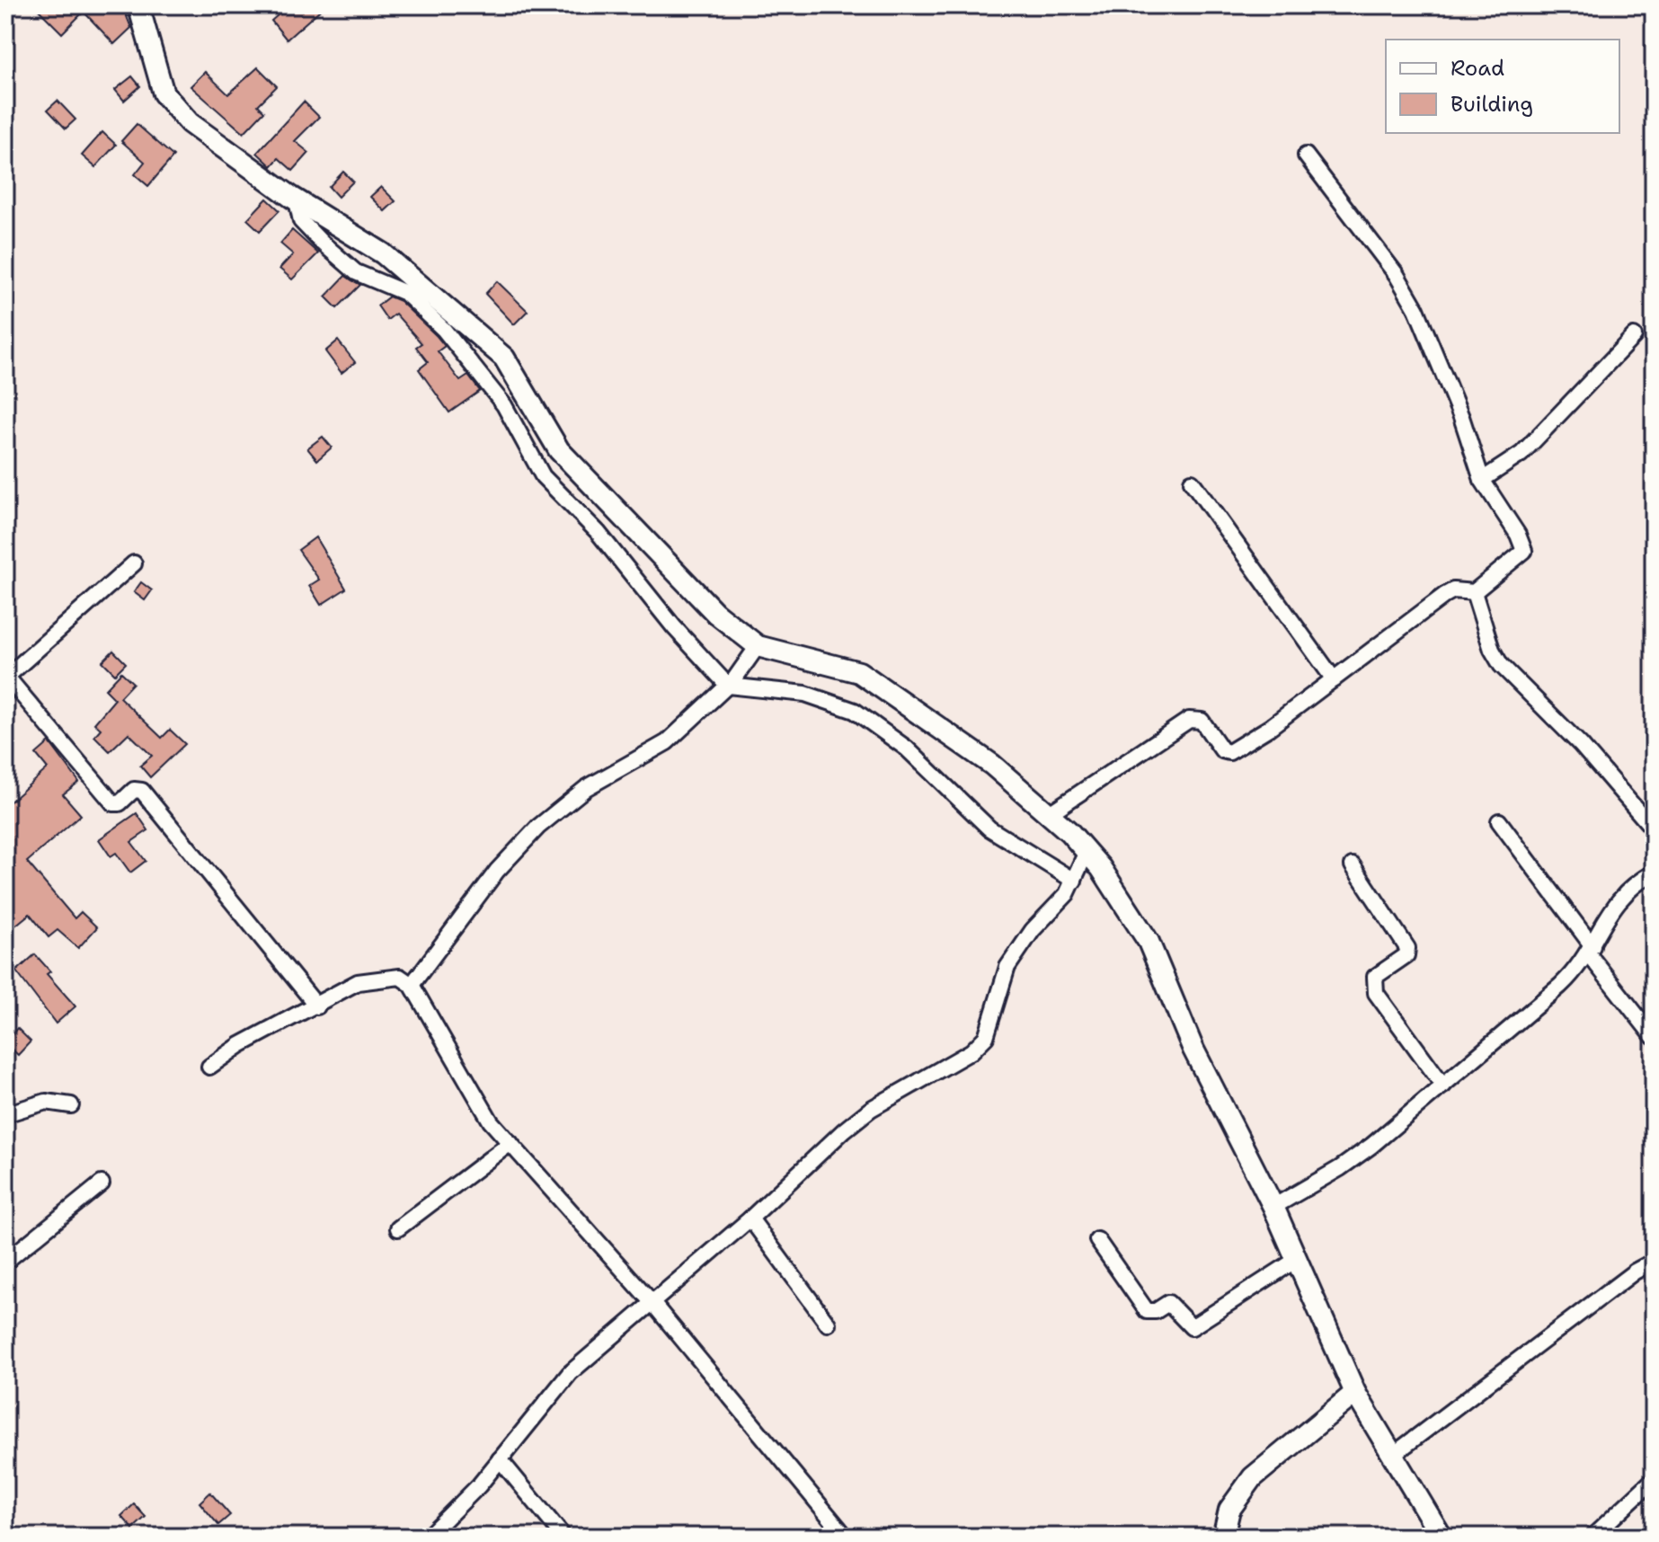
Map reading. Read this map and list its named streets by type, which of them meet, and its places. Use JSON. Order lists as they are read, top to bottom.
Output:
{
  "legend": ["Road", "Building"]
}
